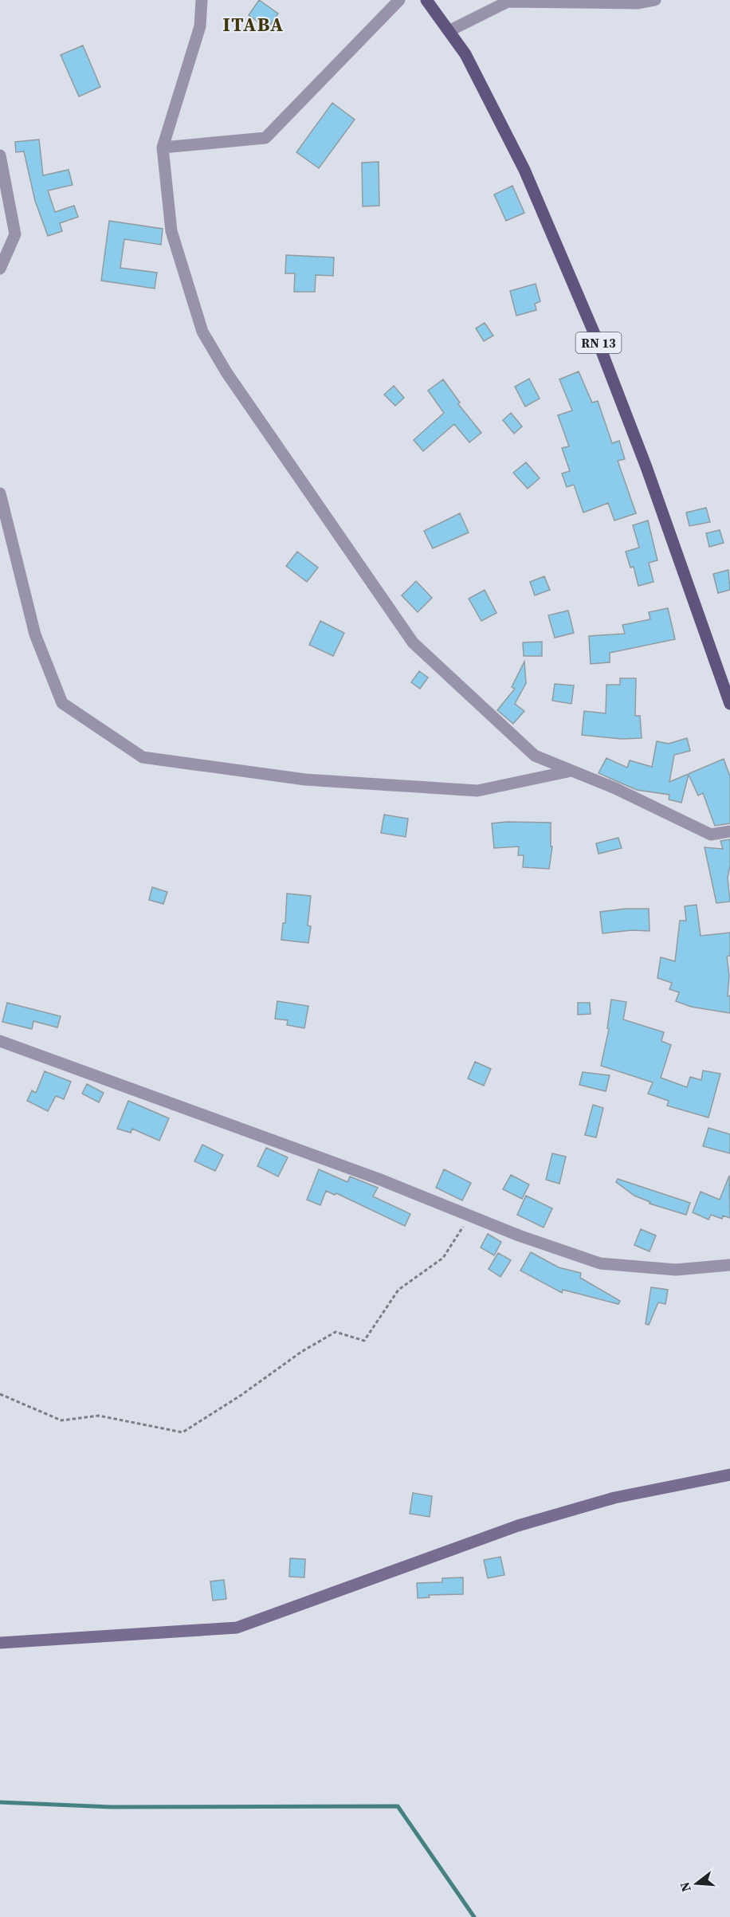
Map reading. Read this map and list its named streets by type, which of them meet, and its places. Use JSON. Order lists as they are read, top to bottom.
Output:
{
  "streets": {
    "main road": ["RN 13"]
  },
  "districts": ["ITABA"],
  "north": "left"
}
